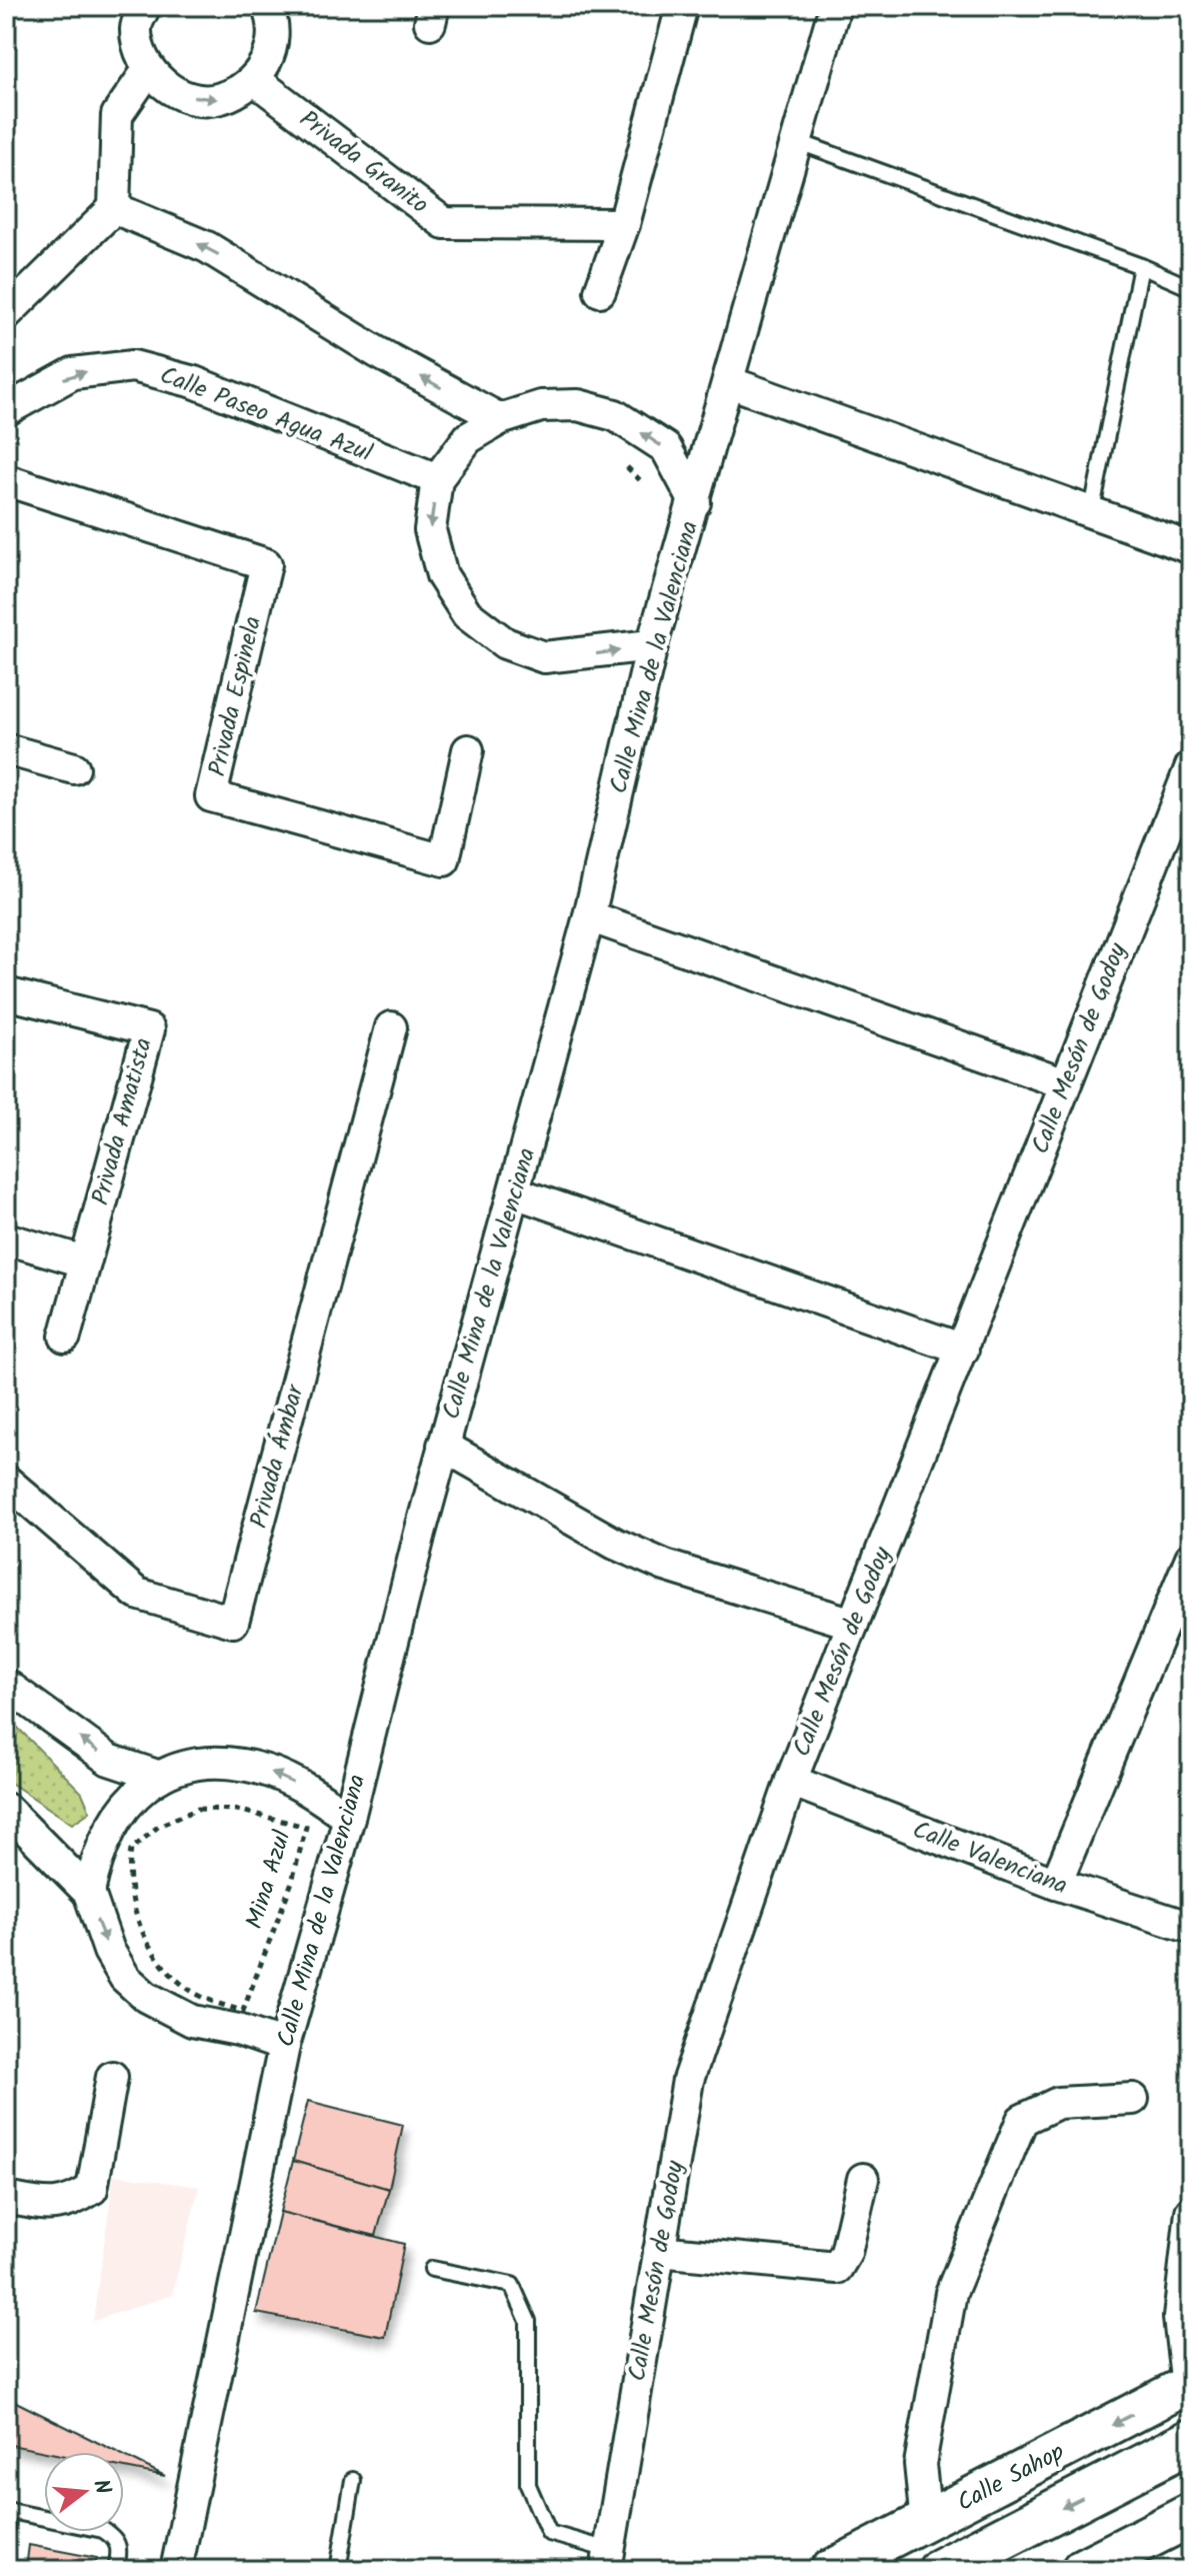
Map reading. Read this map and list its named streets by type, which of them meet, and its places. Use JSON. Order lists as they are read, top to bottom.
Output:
{
  "streets": {
    "main road": ["Calle Sahop"],
    "street": [
      "Privada Granito",
      "Calle Paseo Agua Azul",
      "Calle Mina de la Valenciana",
      "Privada Espinela",
      "Calle Mesón de Godoy",
      "Privada Amatista",
      "Privada Ámbar",
      "Calle Valenciana"
    ],
    "path": ["Mina Azul"]
  },
  "crossings": [
    ["Calle Paseo Agua Azul", "Calle Mina de la Valenciana"],
    ["Calle Mesón de Godoy", "Calle Valenciana"]
  ],
  "one_way": ["Calle Sahop"],
  "north": "right"
}
